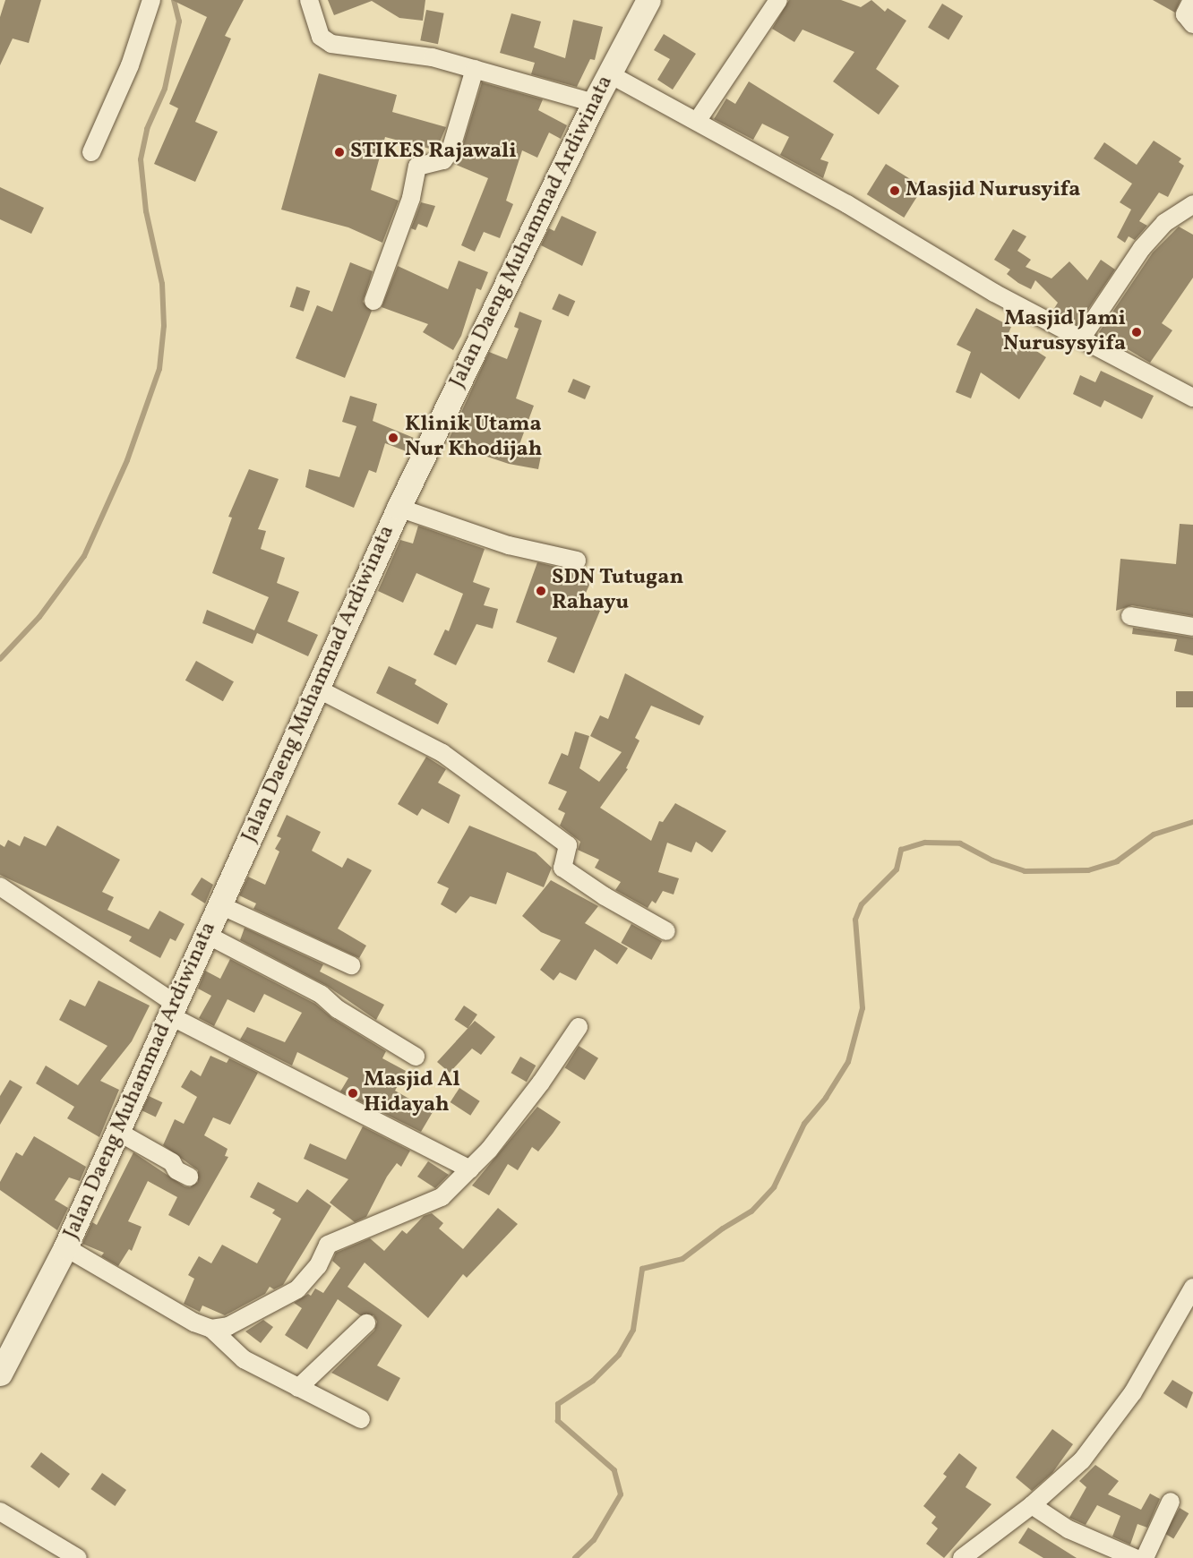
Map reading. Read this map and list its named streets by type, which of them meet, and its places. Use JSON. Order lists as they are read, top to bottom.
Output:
{
  "streets": {
    "main road": ["Jalan Daeng Muhammad Ardiwinata"]
  },
  "places": [
    "STIKES Rajawali",
    "Masjid Nurusyifa",
    "Masjid Jami Nurusysyifa",
    "Klinik Utama Nur Khodijah",
    "SDN Tutugan Rahayu",
    "Masjid Al Hidayah"
  ]
}
